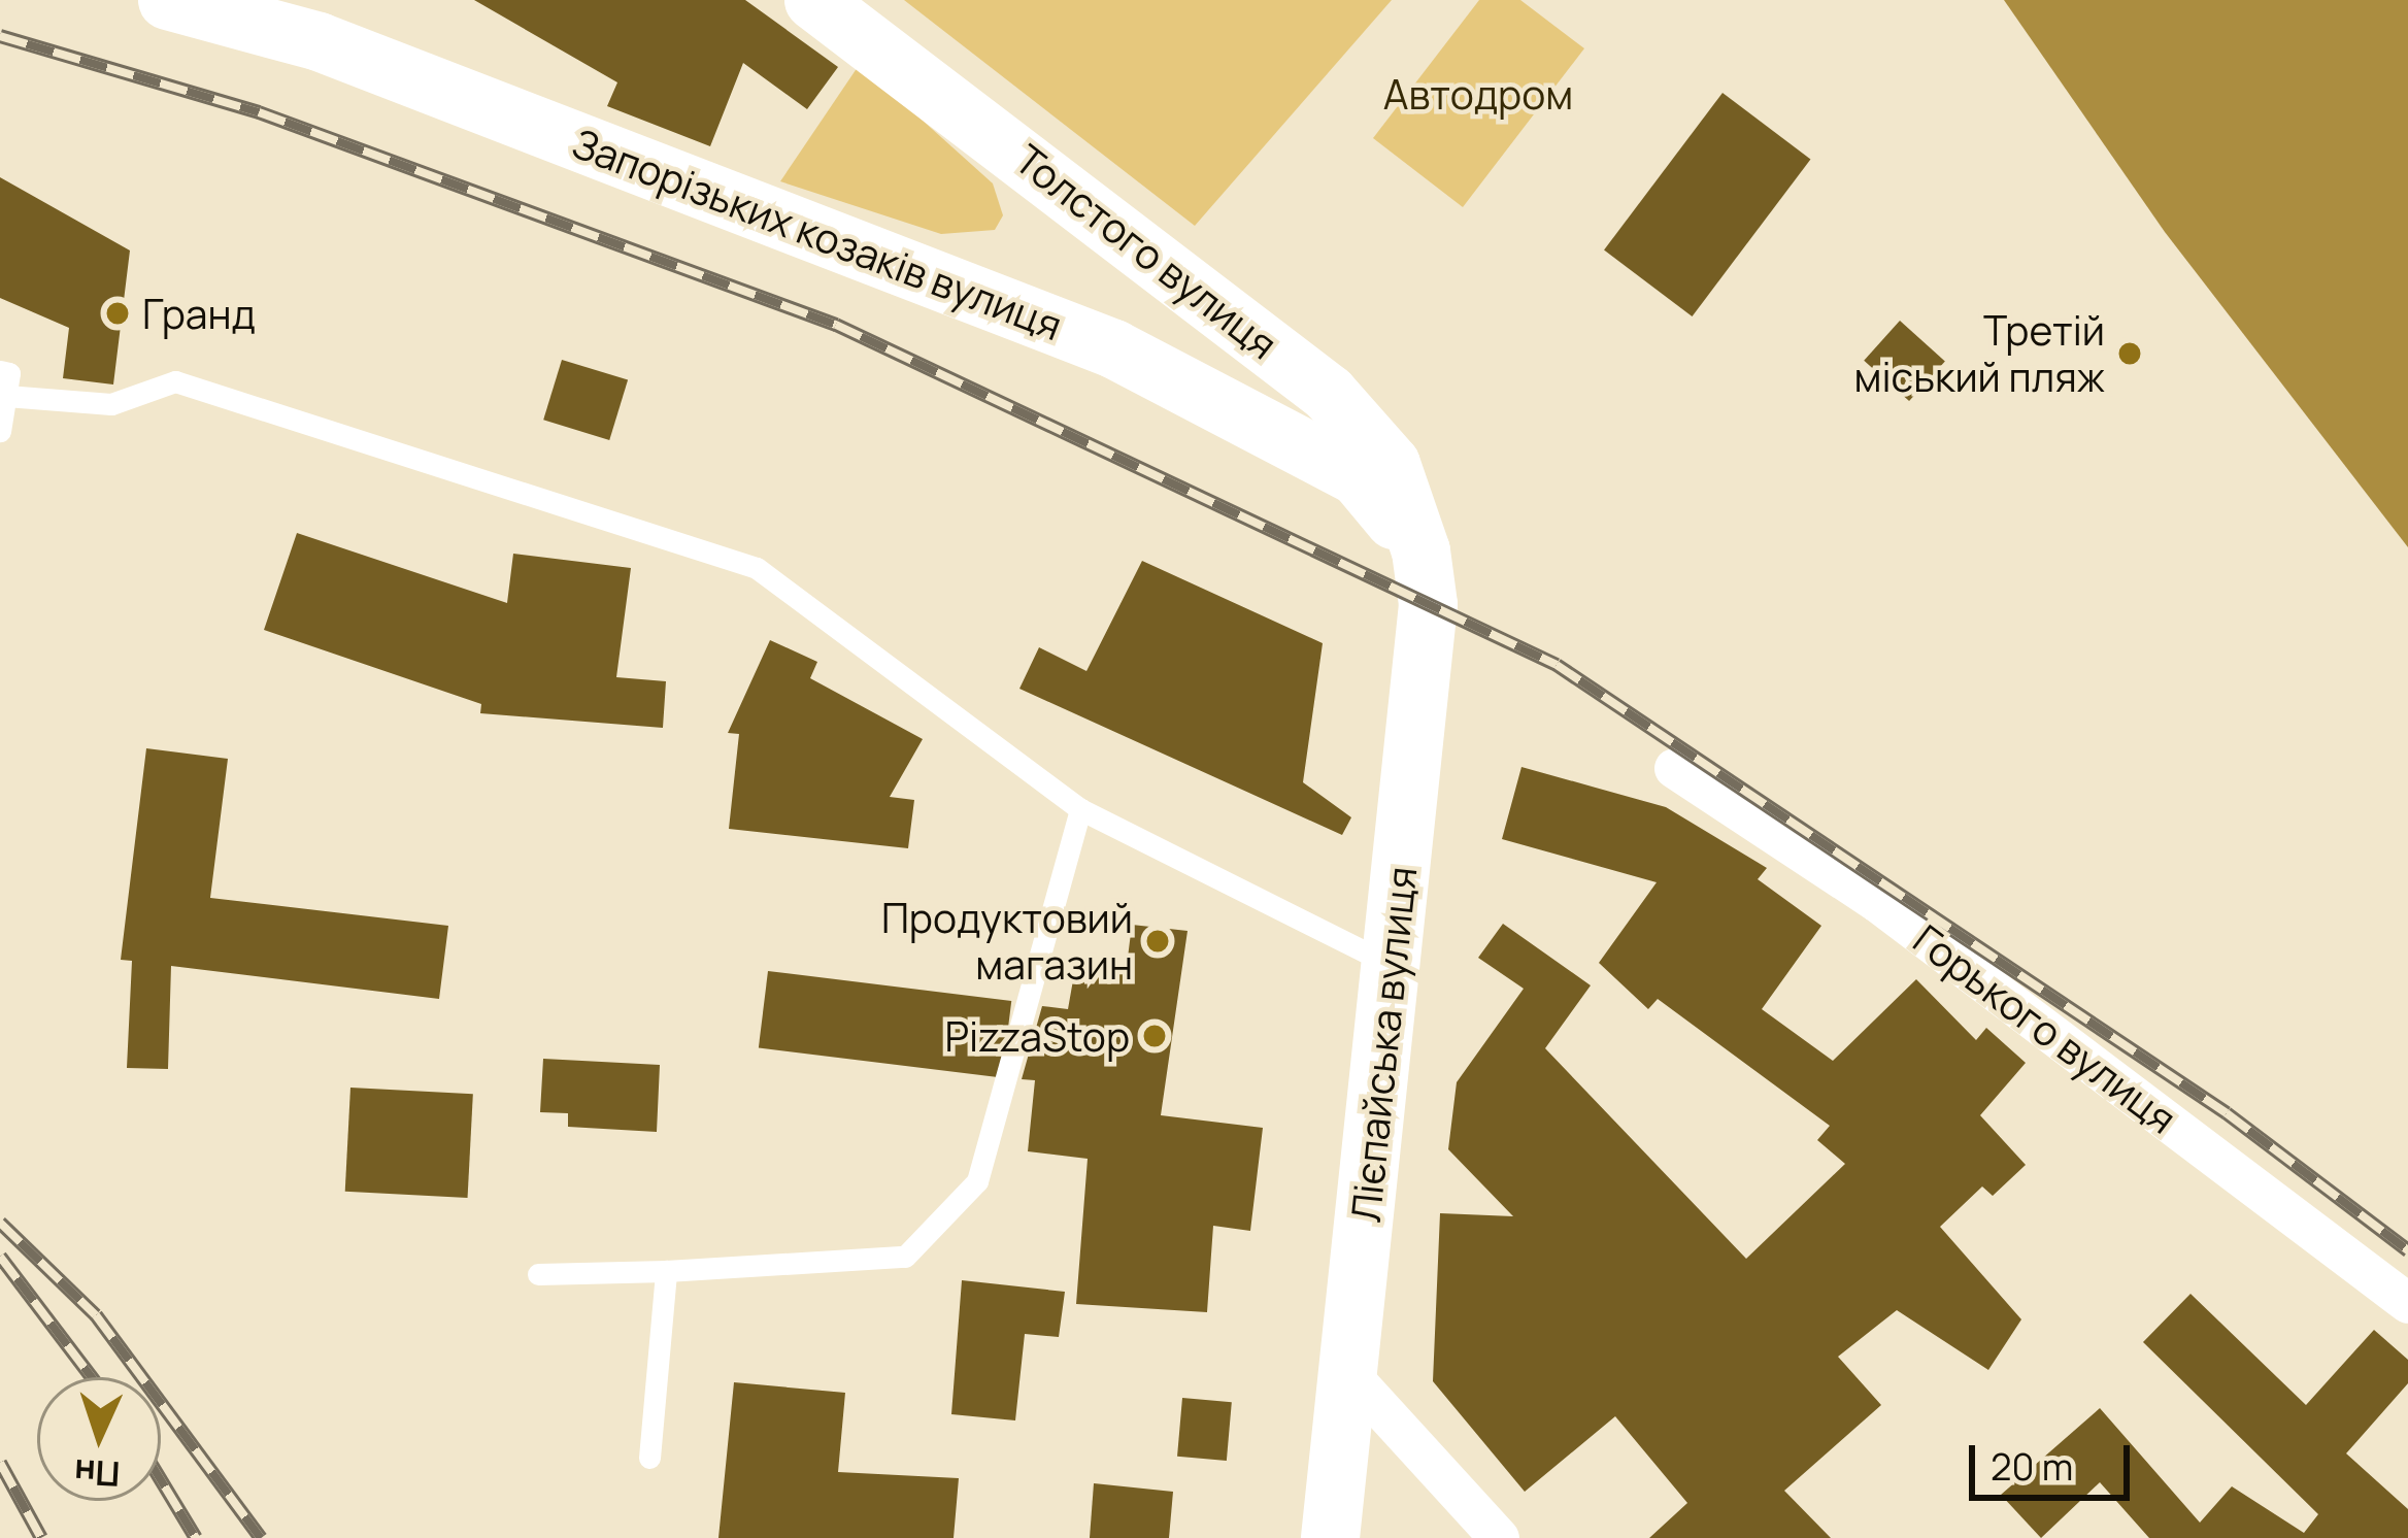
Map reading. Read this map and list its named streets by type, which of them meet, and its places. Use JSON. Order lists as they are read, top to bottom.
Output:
{
  "streets": {
    "main road": ["Запорізьких козаків вулиця", "Толстого вулиця", "Лієпайська вулиця"],
    "street": ["Горького вулиця"]
  },
  "crossings": [
    ["Запорізьких козаків вулиця", "Толстого вулиця"],
    ["Запорізьких козаків вулиця", "Лієпайська вулиця"],
    ["Толстого вулиця", "Лієпайська вулиця"]
  ],
  "parks": ["Автодром"],
  "places": [
    "Гранд",
    "Третій міський пляж",
    "Продуктовий магазин",
    "PizzaStop"
  ],
  "scale_bar": "20 m",
  "north": "bottom"
}
